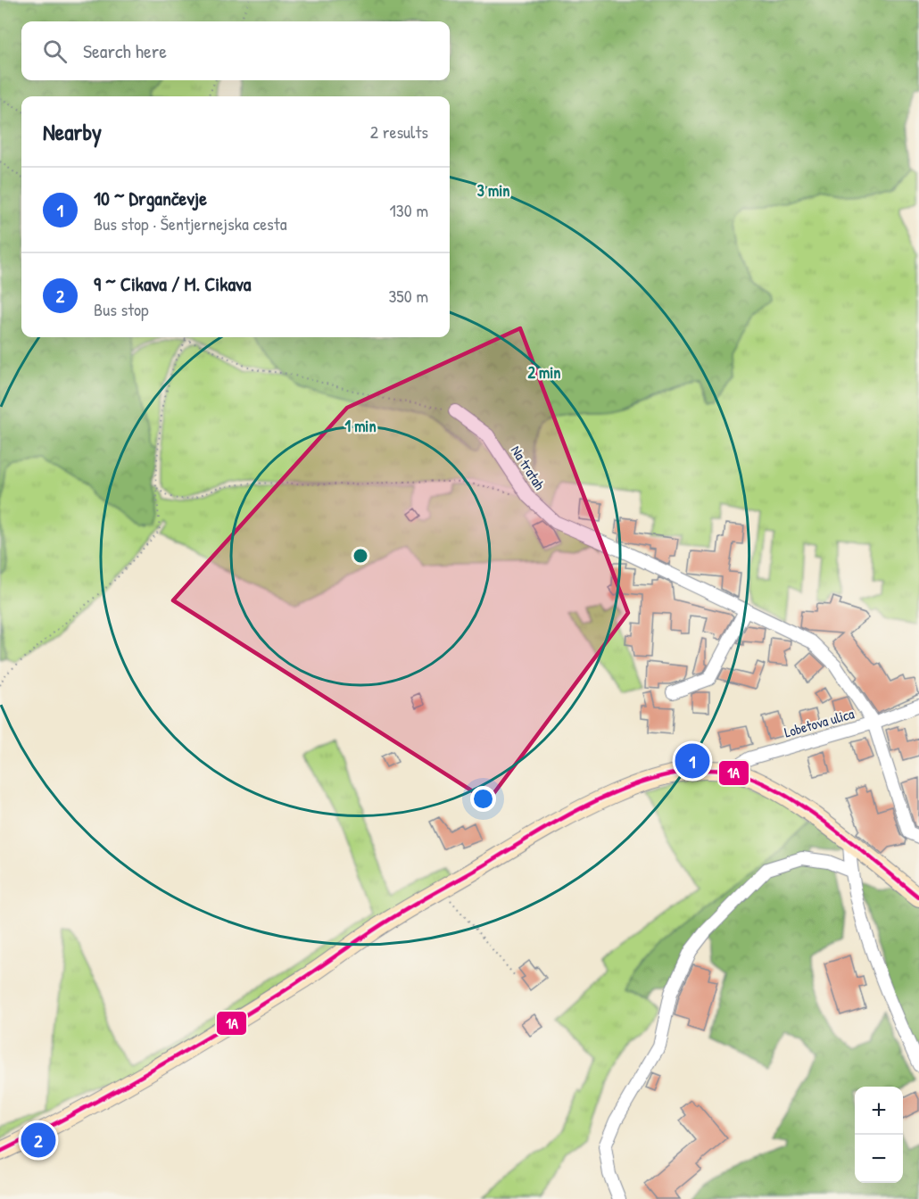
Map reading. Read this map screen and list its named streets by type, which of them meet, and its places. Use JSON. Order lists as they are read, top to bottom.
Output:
{
  "streets": {
    "street": ["Na tratah", "Lobetova ulica"]
  },
  "crossings": [
    ["Na tratah", "Lobetova ulica"]
  ],
  "lines": ["transit line 1A"],
  "page": {
    "search": "Search here",
    "heading": ["Nearby", "2 results"],
    "list": [
      {
        "mark": "1",
        "name": "10 ~ Drgančevje",
        "note": "Bus stop · Šentjernejska cesta",
        "value": "130 m"
      },
      {
        "mark": "2",
        "name": "9 ~ Cikava / M. Cikava",
        "note": "Bus stop",
        "value": "350 m"
      }
    ],
    "pins": ["1", "2"],
    "map_buttons": ["+", "−"]
  },
  "rings": ["3 min", "2 min", "1 min"]
}
